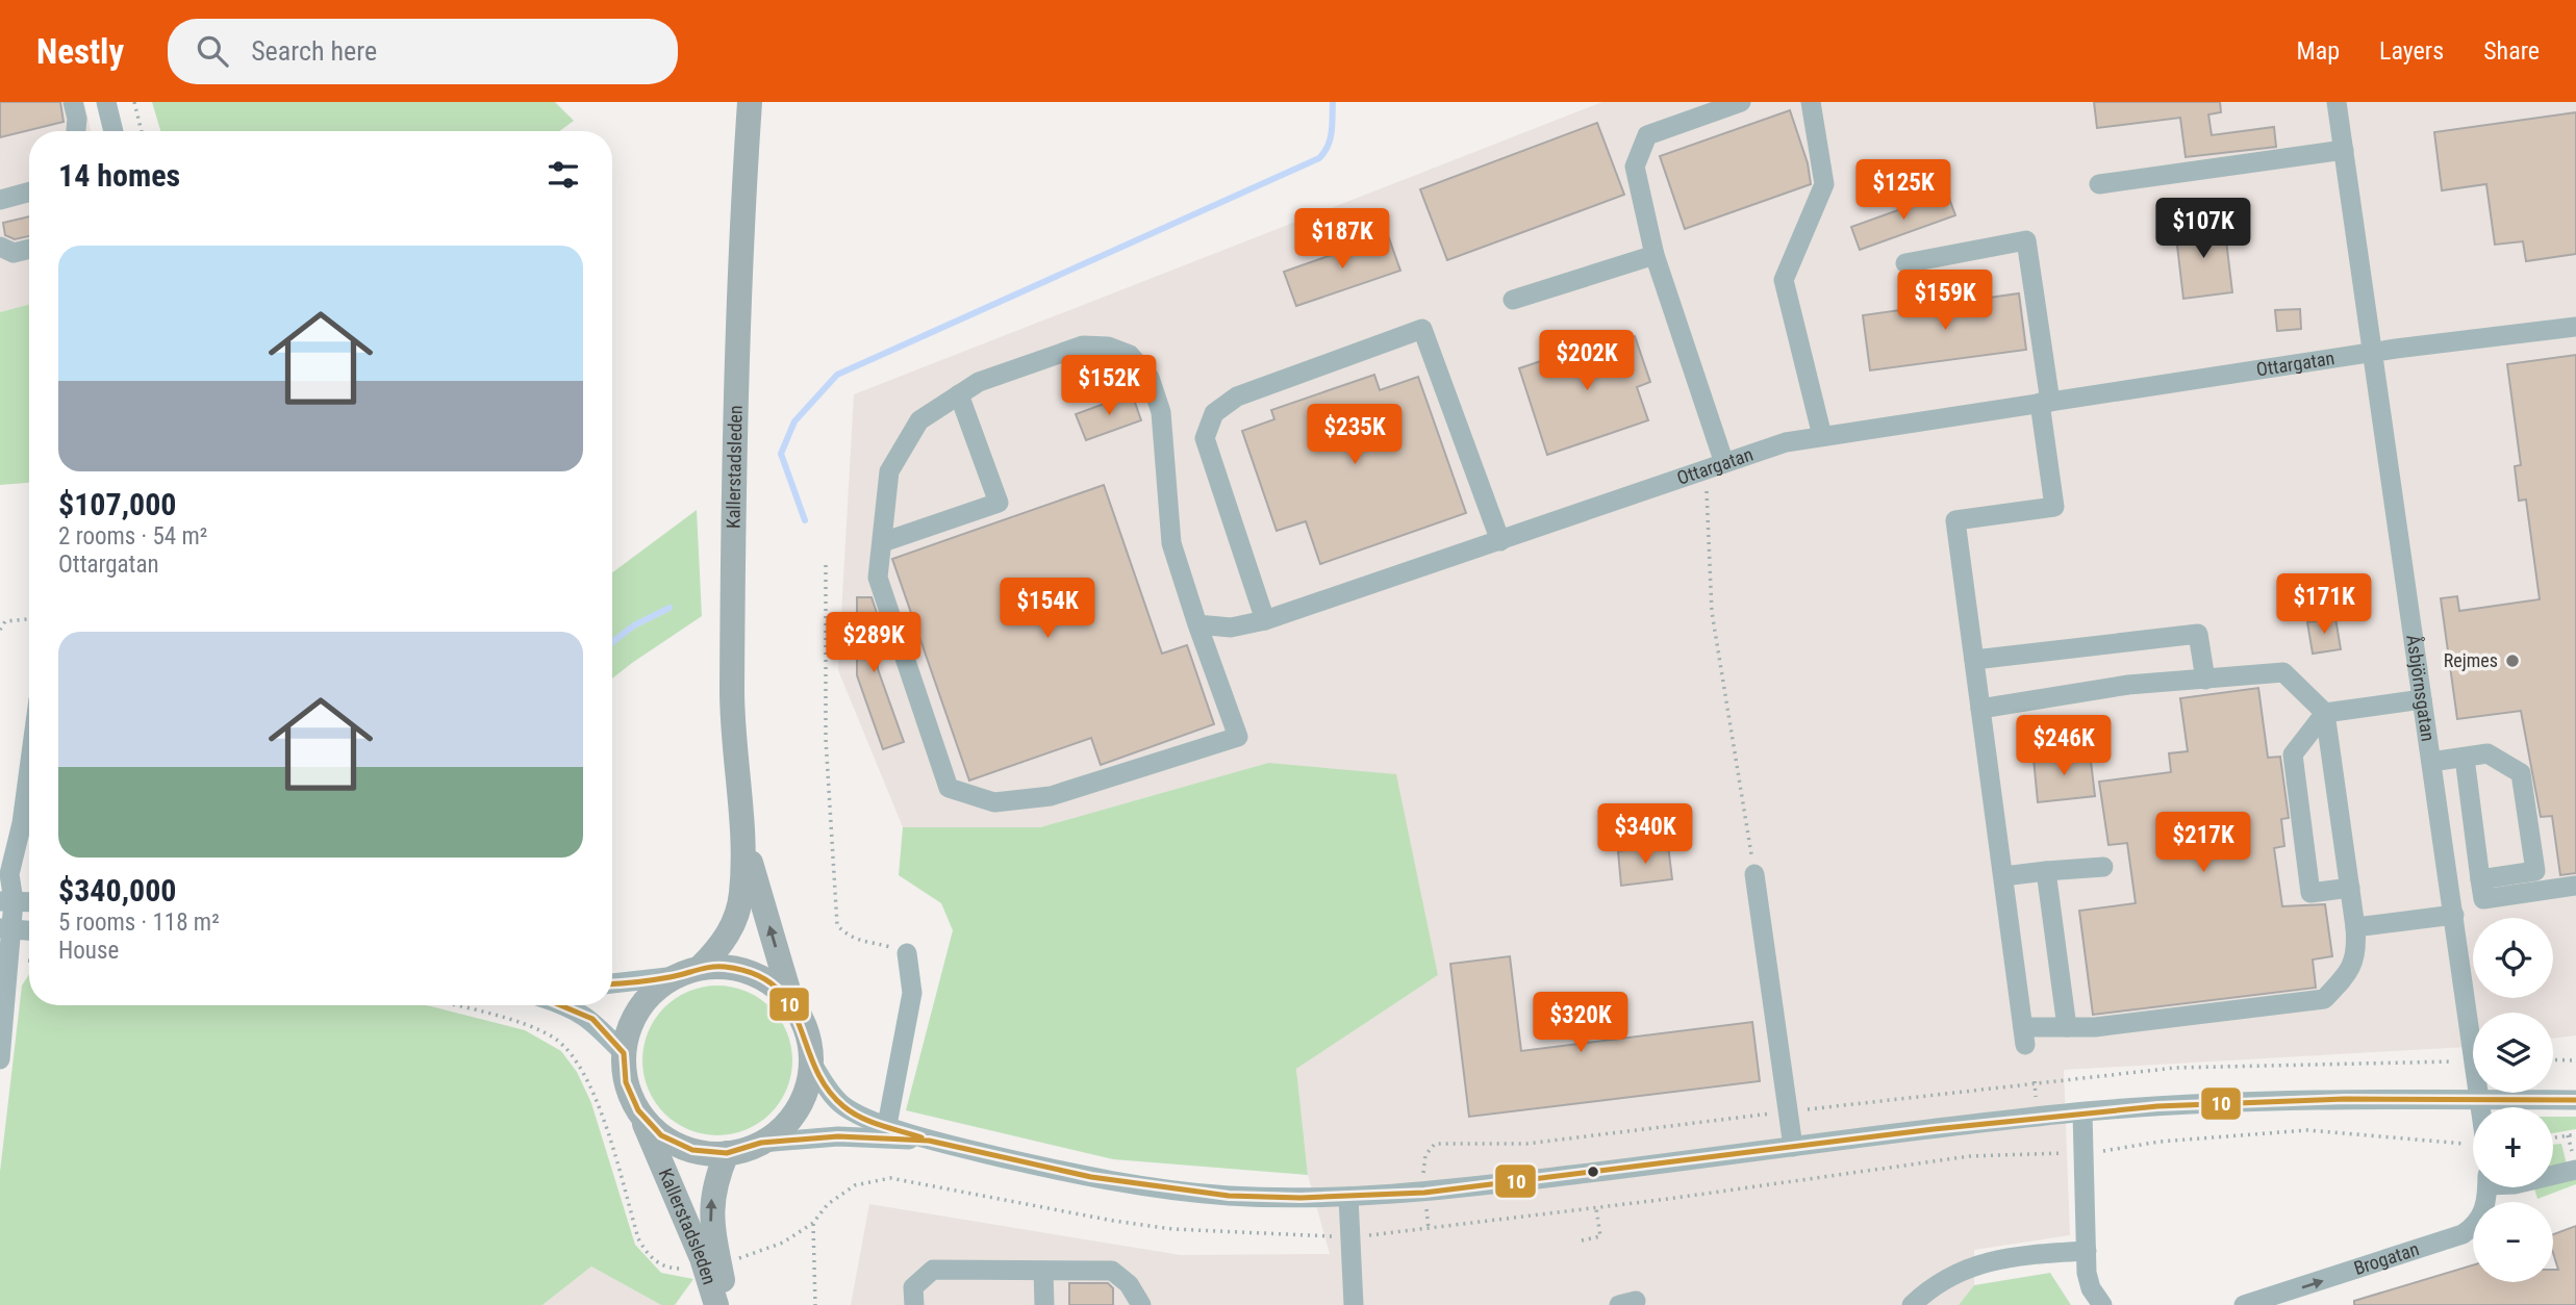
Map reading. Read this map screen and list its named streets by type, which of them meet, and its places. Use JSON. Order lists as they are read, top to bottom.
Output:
{
  "streets": {
    "main road": ["Kallerstadsleden"],
    "street": ["Ottargatan", "Åsbjörnsgatan", "Brogatan"]
  },
  "crossings": [
    ["Ottargatan", "Åsbjörnsgatan"]
  ],
  "one_way": ["Brogatan"],
  "places": ["Rejmes"],
  "lines": ["transit line 10"],
  "page": {
    "header": "Nestly",
    "search": "Search here",
    "nav": ["Map", "Layers", "Share"],
    "heading": "14 homes",
    "price": [
      "$125K",
      "$107K",
      "$187K",
      "$159K",
      "$202K",
      "$152K",
      "$235K",
      "$171K",
      "$154K",
      "$289K",
      "$246K",
      "$340K",
      "$217K",
      "$320K"
    ],
    "list": [
      {
        "name": "$107,000",
        "note": "2 rooms · 54 m² · Ottargatan"
      },
      {
        "name": "$340,000",
        "note": "5 rooms · 118 m² · House"
      }
    ],
    "map_buttons": ["+", "−"]
  }
}
